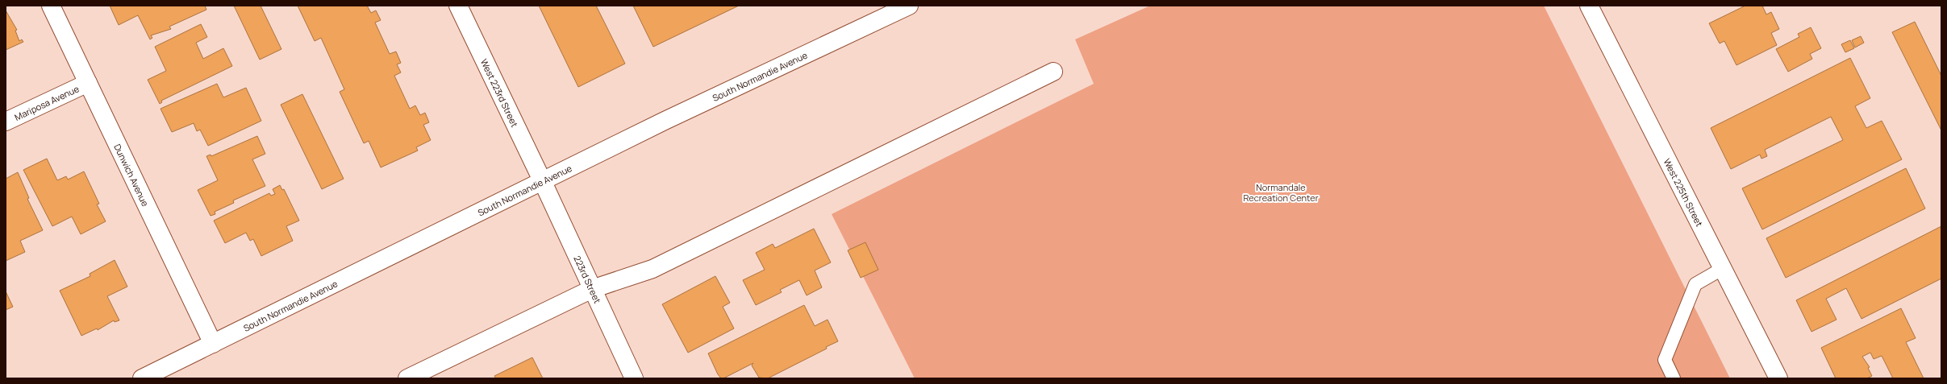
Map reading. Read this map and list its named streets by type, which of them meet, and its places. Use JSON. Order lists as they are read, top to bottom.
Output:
{
  "streets": {
    "street": [
      "South Normandie Avenue",
      "West 223rd Street",
      "Mariposa Avenue",
      "Dunwich Avenue",
      "West 225th Street",
      "223rd Street"
    ]
  },
  "crossings": [
    ["South Normandie Avenue", "West 223rd Street"],
    ["South Normandie Avenue", "Dunwich Avenue"],
    ["South Normandie Avenue", "223rd Street"],
    ["West 223rd Street", "223rd Street"],
    ["Mariposa Avenue", "Dunwich Avenue"]
  ],
  "parks": ["Normandale Recreation Center"]
}
